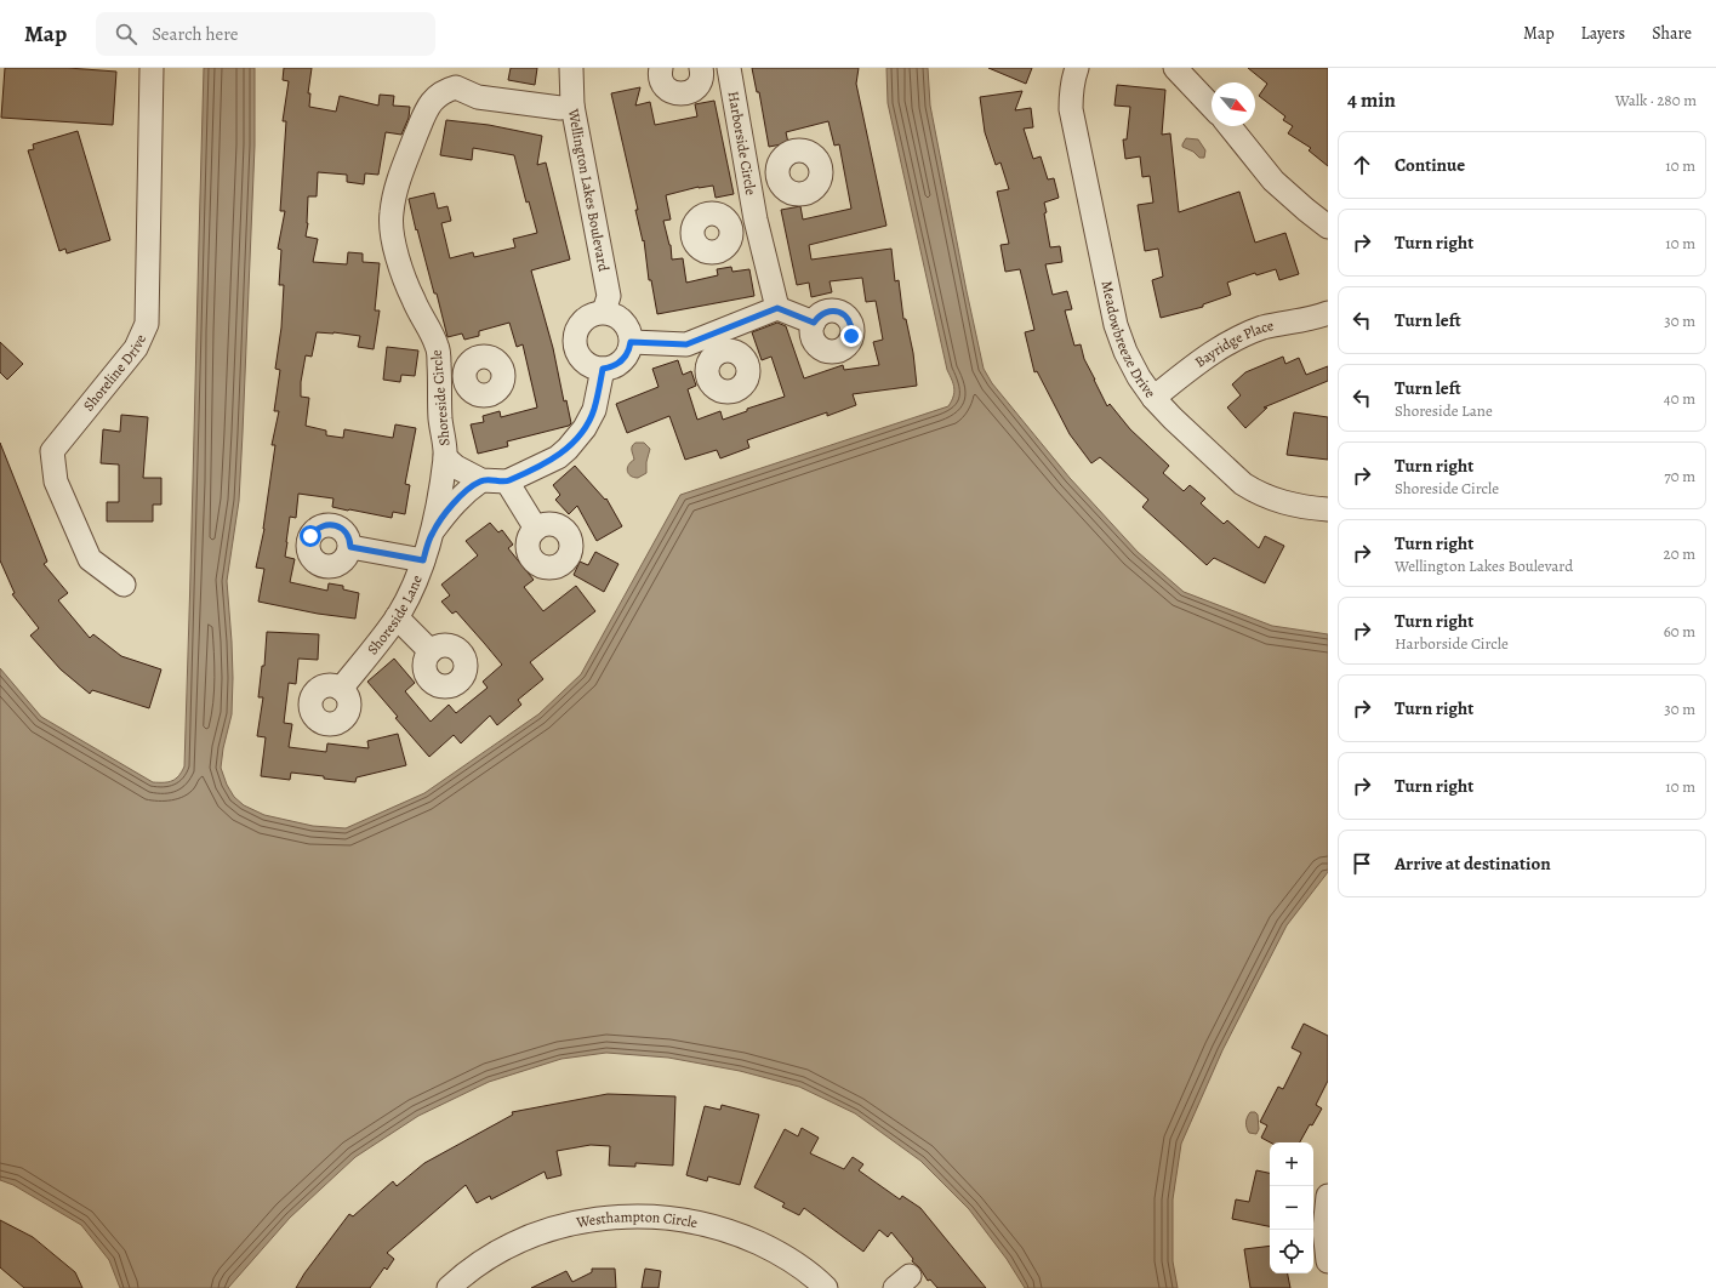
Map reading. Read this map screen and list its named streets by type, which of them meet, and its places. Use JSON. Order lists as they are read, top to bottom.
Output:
{
  "streets": {
    "street": [
      "Harborside Circle",
      "Wellington Lakes Boulevard",
      "Meadowbreeze Drive",
      "Bayridge Place",
      "Shoreline Drive",
      "Shoreside Circle",
      "Shoreside Lane",
      "Westhampton Circle"
    ]
  },
  "crossings": [
    ["Wellington Lakes Boulevard", "Shoreside Circle"],
    ["Meadowbreeze Drive", "Bayridge Place"],
    ["Shoreside Circle", "Shoreside Lane"]
  ],
  "north": "bottom right",
  "page": {
    "header": "Map",
    "search": "Search here",
    "nav": ["Map", "Layers", "Share"],
    "heading": ["4 min", "Walk · 280 m"],
    "list": [
      ["Continue", "10 m"],
      ["Turn right", "10 m"],
      ["Turn left", "30 m"],
      ["Turn left", "Shoreside Lane", "40 m"],
      ["Turn right", "Shoreside Circle", "70 m"],
      ["Turn right", "Wellington Lakes Boulevard", "20 m"],
      ["Turn right", "Harborside Circle", "60 m"],
      ["Turn right", "30 m"],
      ["Turn right", "10 m"],
      "Arrive at destination"
    ],
    "map_buttons": ["+", "−"]
  }
}
